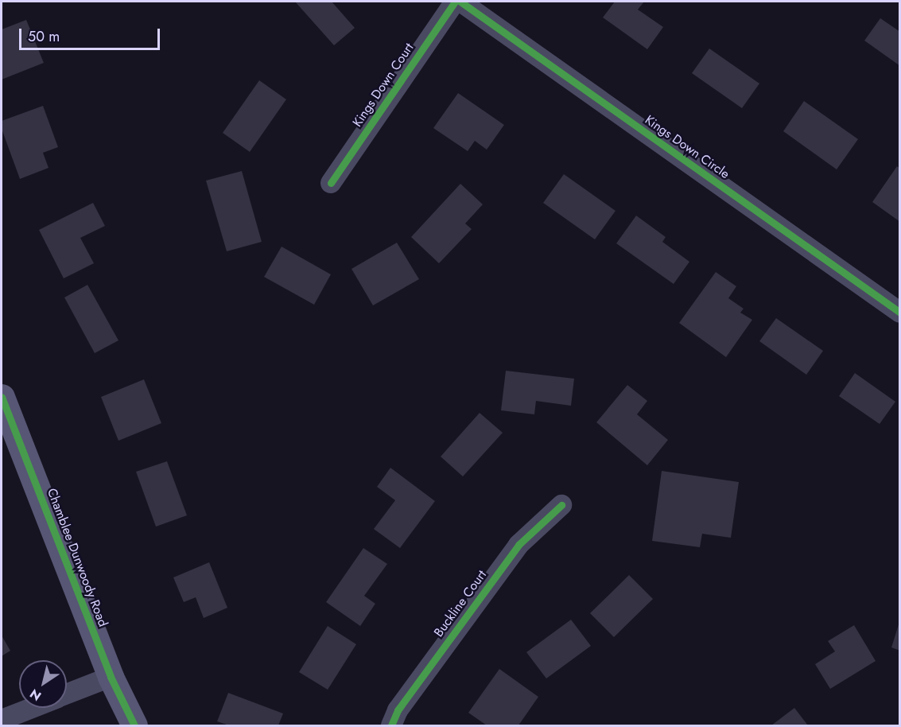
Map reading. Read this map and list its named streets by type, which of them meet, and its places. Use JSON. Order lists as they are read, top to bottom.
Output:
{
  "streets": {
    "street": [
      "Kings Down Court",
      "Kings Down Circle",
      "Chamblee Dunwoody Road",
      "Buckline Court"
    ]
  },
  "scale_bar": "50 m",
  "north": "bottom left"
}
